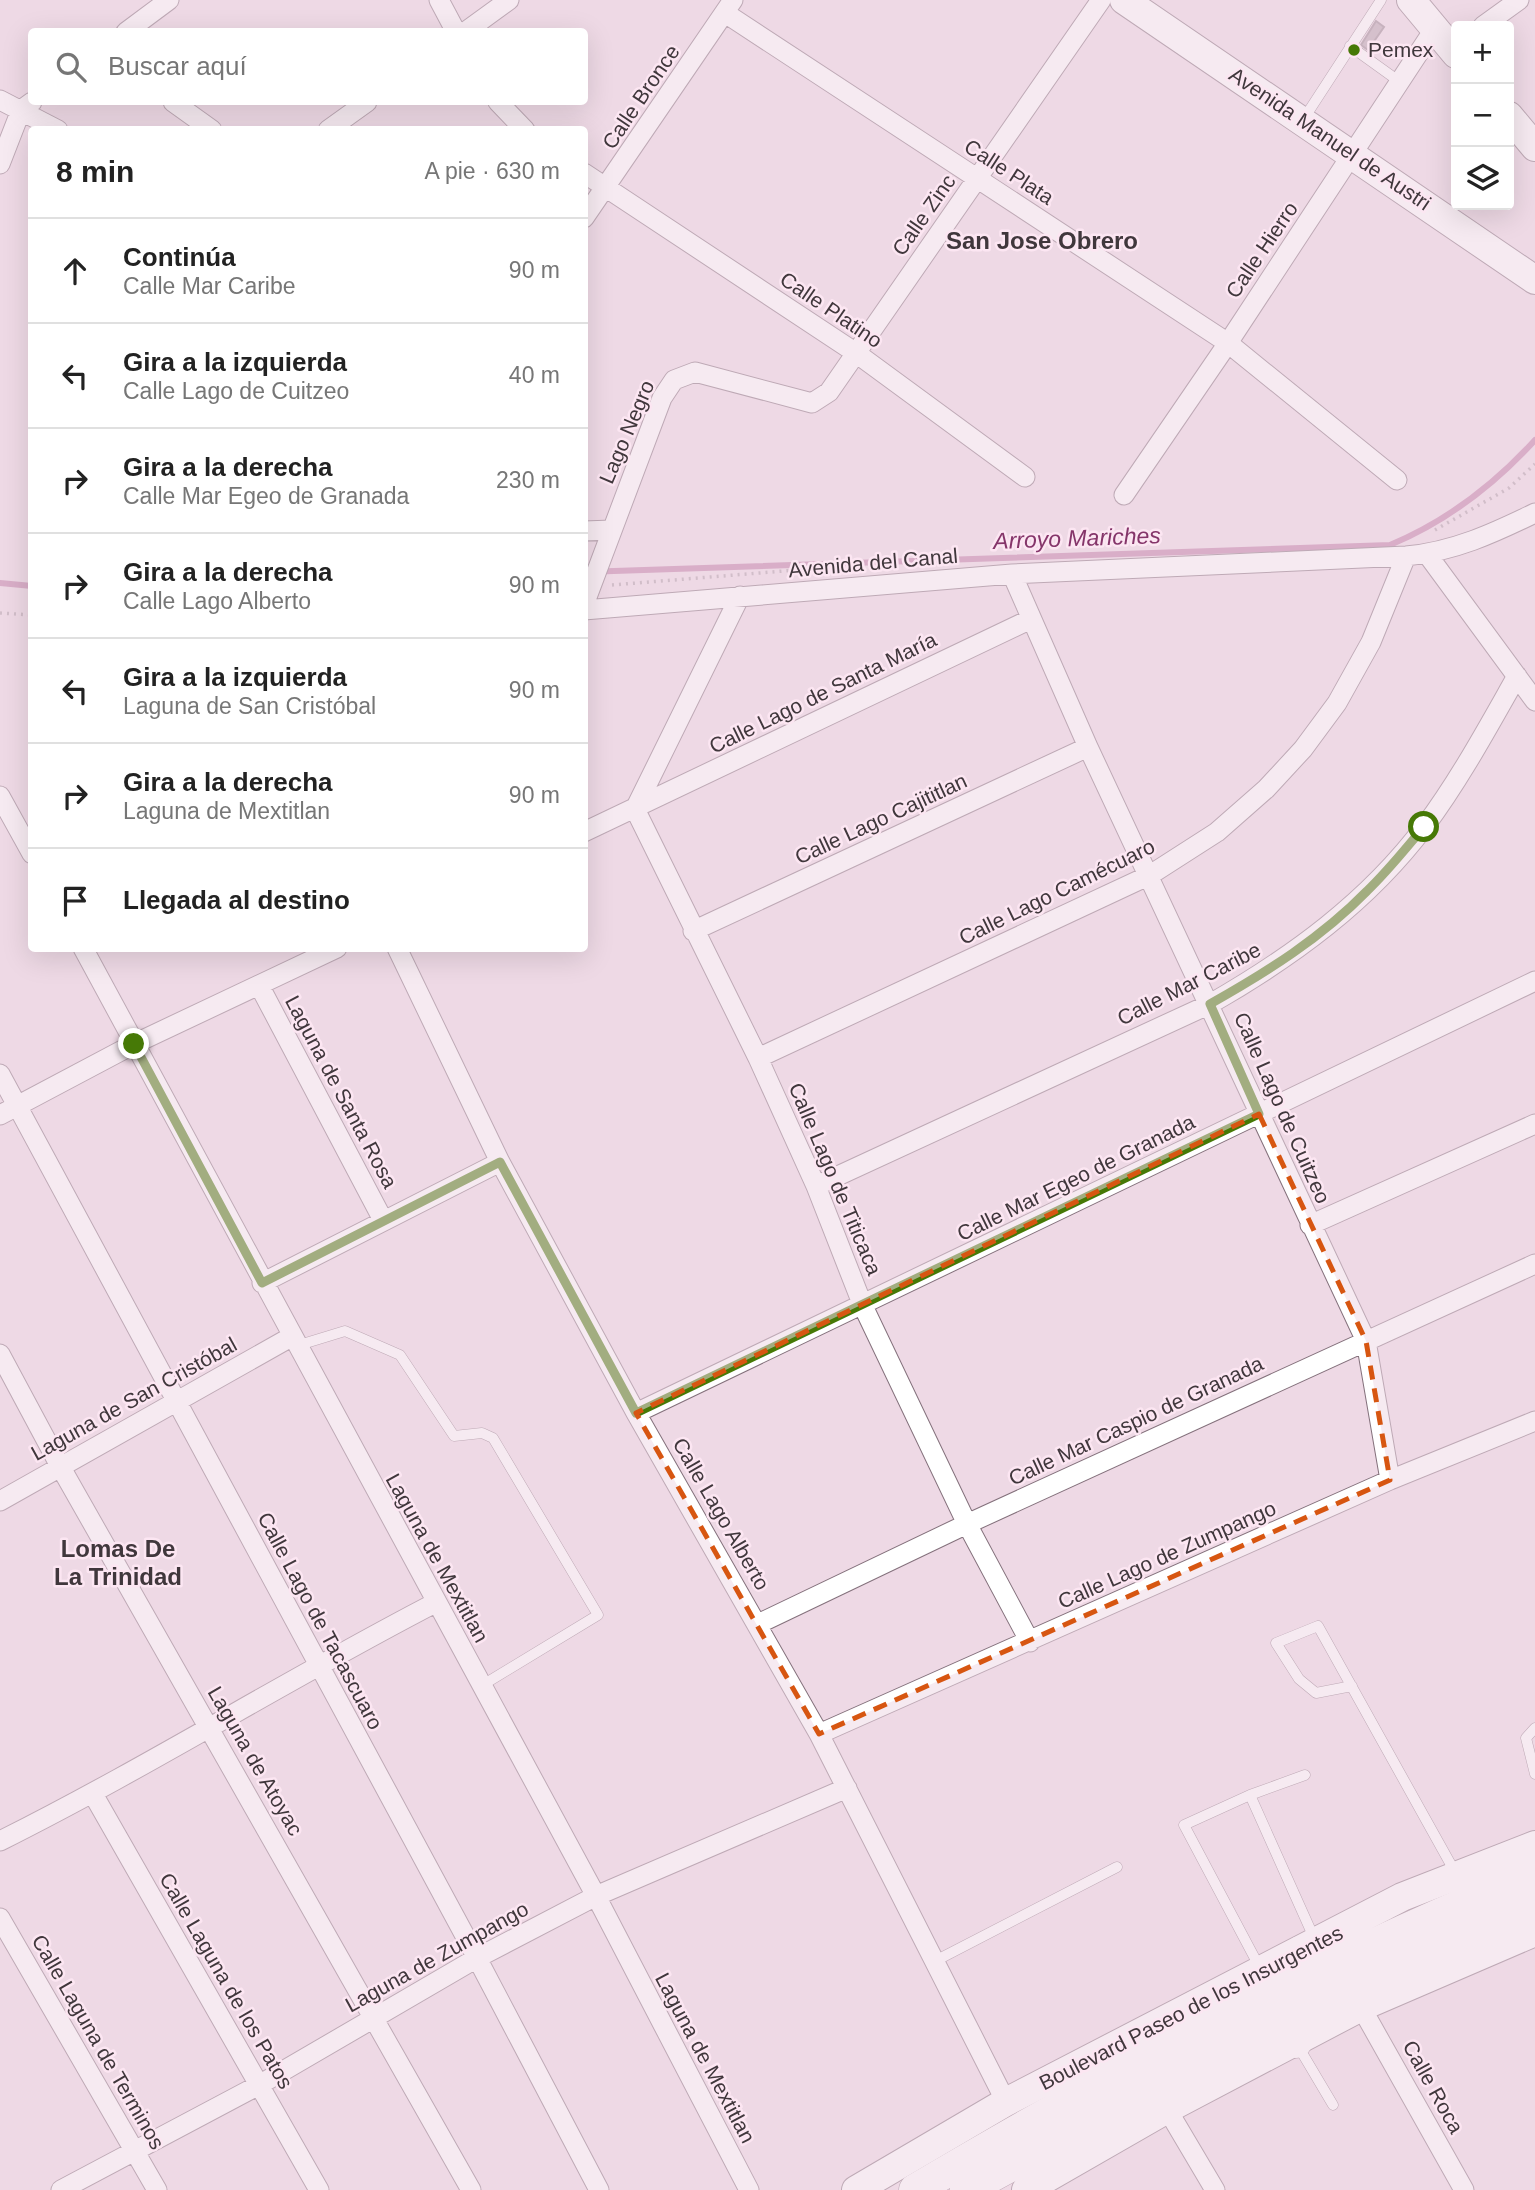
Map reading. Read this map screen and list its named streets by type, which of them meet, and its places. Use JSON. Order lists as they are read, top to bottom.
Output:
{
  "streets": {
    "main road": ["Boulevard Paseo de los Insurgentes"],
    "street": [
      "Calle Bronce",
      "Avenida Manuel de Austri",
      "Calle Plata",
      "Calle Zinc",
      "Calle Hierro",
      "Calle Platino",
      "Lago Negro",
      "Avenida del Canal",
      "Calle Lago de Santa María",
      "Calle Lago Cajititlan",
      "Calle Lago Camécuaro",
      "Calle Mar Caribe",
      "Laguna de Santa Rosa",
      "Calle Lago de Cuitzeo",
      "Calle Mar Egeo de Granada",
      "Calle Lago de Titicaca",
      "Laguna de San Cristóbal",
      "Calle Mar Caspio de Granada",
      "Calle Lago Alberto",
      "Calle Lago de Zumpango",
      "Laguna de Mextitlan",
      "Calle Lago de Tacascuaro",
      "Laguna de Atoyac",
      "Laguna de Zumpango",
      "Calle Laguna de los Patos",
      "Calle Laguna de Terminos",
      "Calle Roca"
    ]
  },
  "crossings": [
    ["Calle Bronce", "Calle Plata"],
    ["Calle Bronce", "Calle Platino"],
    ["Avenida Manuel de Austri", "Calle Hierro"],
    ["Calle Plata", "Calle Zinc"],
    ["Calle Plata", "Calle Hierro"],
    ["Calle Zinc", "Calle Platino"],
    ["Calle Zinc", "Lago Negro"],
    ["Calle Platino", "Lago Negro"],
    ["Avenida del Canal", "Calle Lago Camécuaro"],
    ["Avenida del Canal", "Calle Lago de Cuitzeo"],
    ["Calle Lago de Santa María", "Calle Lago de Cuitzeo"],
    ["Calle Lago de Santa María", "Calle Lago de Titicaca"],
    ["Calle Lago Cajititlan", "Calle Lago de Cuitzeo"],
    ["Calle Lago Cajititlan", "Calle Lago de Titicaca"],
    ["Calle Lago Camécuaro", "Calle Lago de Cuitzeo"],
    ["Calle Lago Camécuaro", "Calle Lago de Titicaca"],
    ["Calle Mar Caribe", "Calle Lago de Cuitzeo"],
    ["Calle Mar Caribe", "Calle Lago de Titicaca"],
    ["Calle Lago de Cuitzeo", "Calle Mar Egeo de Granada"],
    ["Calle Lago de Cuitzeo", "Calle Mar Caspio de Granada"],
    ["Calle Lago de Cuitzeo", "Calle Lago de Zumpango"],
    ["Calle Mar Egeo de Granada", "Calle Lago de Titicaca"],
    ["Calle Mar Egeo de Granada", "Calle Lago Alberto"],
    ["Calle Lago de Titicaca", "Calle Mar Caspio de Granada"],
    ["Calle Lago de Titicaca", "Calle Lago de Zumpango"],
    ["Laguna de San Cristóbal", "Laguna de Mextitlan"],
    ["Laguna de San Cristóbal", "Calle Lago de Tacascuaro"],
    ["Laguna de San Cristóbal", "Laguna de Atoyac"],
    ["Calle Mar Caspio de Granada", "Calle Lago Alberto"],
    ["Calle Lago Alberto", "Calle Lago de Zumpango"],
    ["Calle Lago Alberto", "Laguna de Zumpango"],
    ["Calle Lago Alberto", "Boulevard Paseo de los Insurgentes"],
    ["Laguna de Mextitlan", "Laguna de Zumpango"],
    ["Calle Lago de Tacascuaro", "Laguna de Zumpango"],
    ["Laguna de Atoyac", "Laguna de Zumpango"],
    ["Laguna de Zumpango", "Calle Laguna de los Patos"],
    ["Laguna de Zumpango", "Calle Laguna de Terminos"]
  ],
  "districts": ["San Jose Obrero", "Lomas De La Trinidad"],
  "water": ["Arroyo Mariches"],
  "places": ["Pemex"],
  "page": {
    "map_buttons": ["+", "−"],
    "search": "Buscar aquí",
    "heading": ["8 min", "A pie · 630 m"],
    "list": [
      ["Continúa", "Calle Mar Caribe", "90 m"],
      ["Gira a la izquierda", "Calle Lago de Cuitzeo", "40 m"],
      ["Gira a la derecha", "Calle Mar Egeo de Granada", "230 m"],
      ["Gira a la derecha", "Calle Lago Alberto", "90 m"],
      ["Gira a la izquierda", "Laguna de San Cristóbal", "90 m"],
      ["Gira a la derecha", "Laguna de Mextitlan", "90 m"],
      "Llegada al destino"
    ]
  }
}
